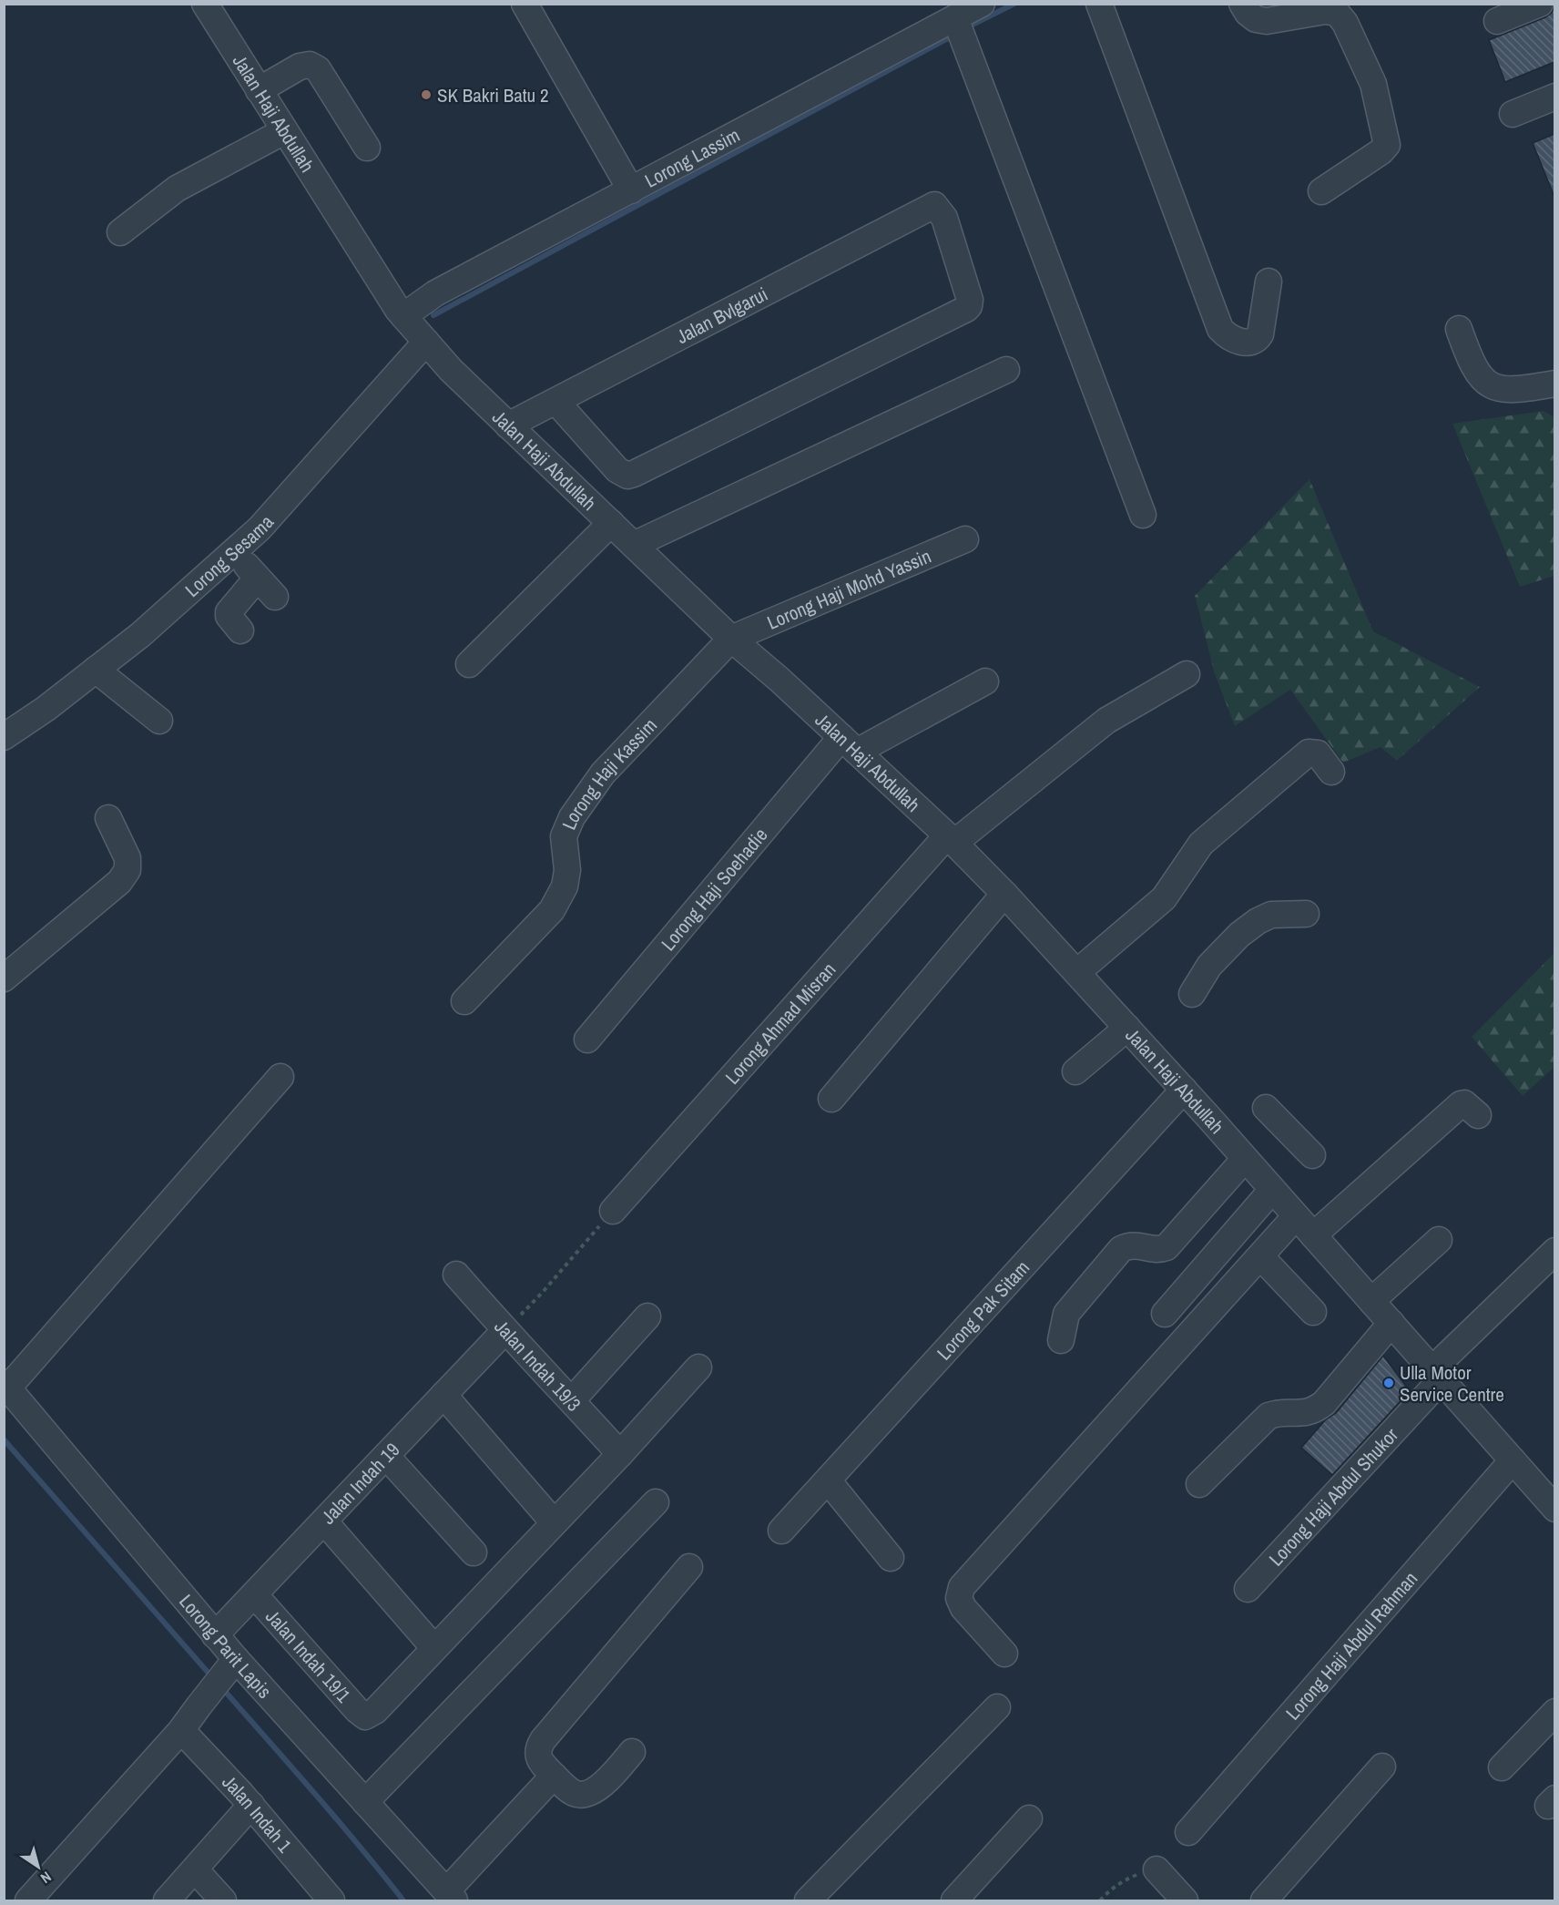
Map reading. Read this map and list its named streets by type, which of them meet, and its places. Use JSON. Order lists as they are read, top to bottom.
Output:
{
  "streets": {
    "street": [
      "Jalan Haji Abdullah",
      "Lorong Lassim",
      "Jalan Bvlgarui",
      "Lorong Sesama",
      "Lorong Haji Mohd Yassin",
      "Lorong Haji Kassim",
      "Lorong Haji Soehadie",
      "Lorong Ahmad Misran",
      "Lorong Pak Sitam",
      "Jalan Indah 19/3",
      "Jalan Indah 19",
      "Lorong Haji Abdul Shukor",
      "Lorong Parit Lapis",
      "Lorong Haji Abdul Rahman",
      "Jalan Indah 19/1",
      "Jalan Indah 1"
    ]
  },
  "crossings": [
    ["Jalan Haji Abdullah", "Lorong Lassim"],
    ["Jalan Haji Abdullah", "Jalan Bvlgarui"],
    ["Jalan Haji Abdullah", "Lorong Sesama"],
    ["Jalan Haji Abdullah", "Lorong Haji Mohd Yassin"],
    ["Jalan Haji Abdullah", "Lorong Haji Kassim"],
    ["Jalan Haji Abdullah", "Lorong Haji Soehadie"],
    ["Jalan Haji Abdullah", "Lorong Ahmad Misran"],
    ["Jalan Haji Abdullah", "Lorong Pak Sitam"],
    ["Jalan Haji Abdullah", "Lorong Haji Abdul Shukor"],
    ["Jalan Haji Abdullah", "Lorong Haji Abdul Rahman"],
    ["Lorong Haji Mohd Yassin", "Lorong Haji Kassim"],
    ["Jalan Indah 19/3", "Jalan Indah 19"],
    ["Jalan Indah 19", "Lorong Parit Lapis"],
    ["Jalan Indah 19", "Jalan Indah 19/1"]
  ],
  "places": ["SK Bakri Batu 2", "Ulla Motor Service Centre"],
  "north": "bottom right"
}
